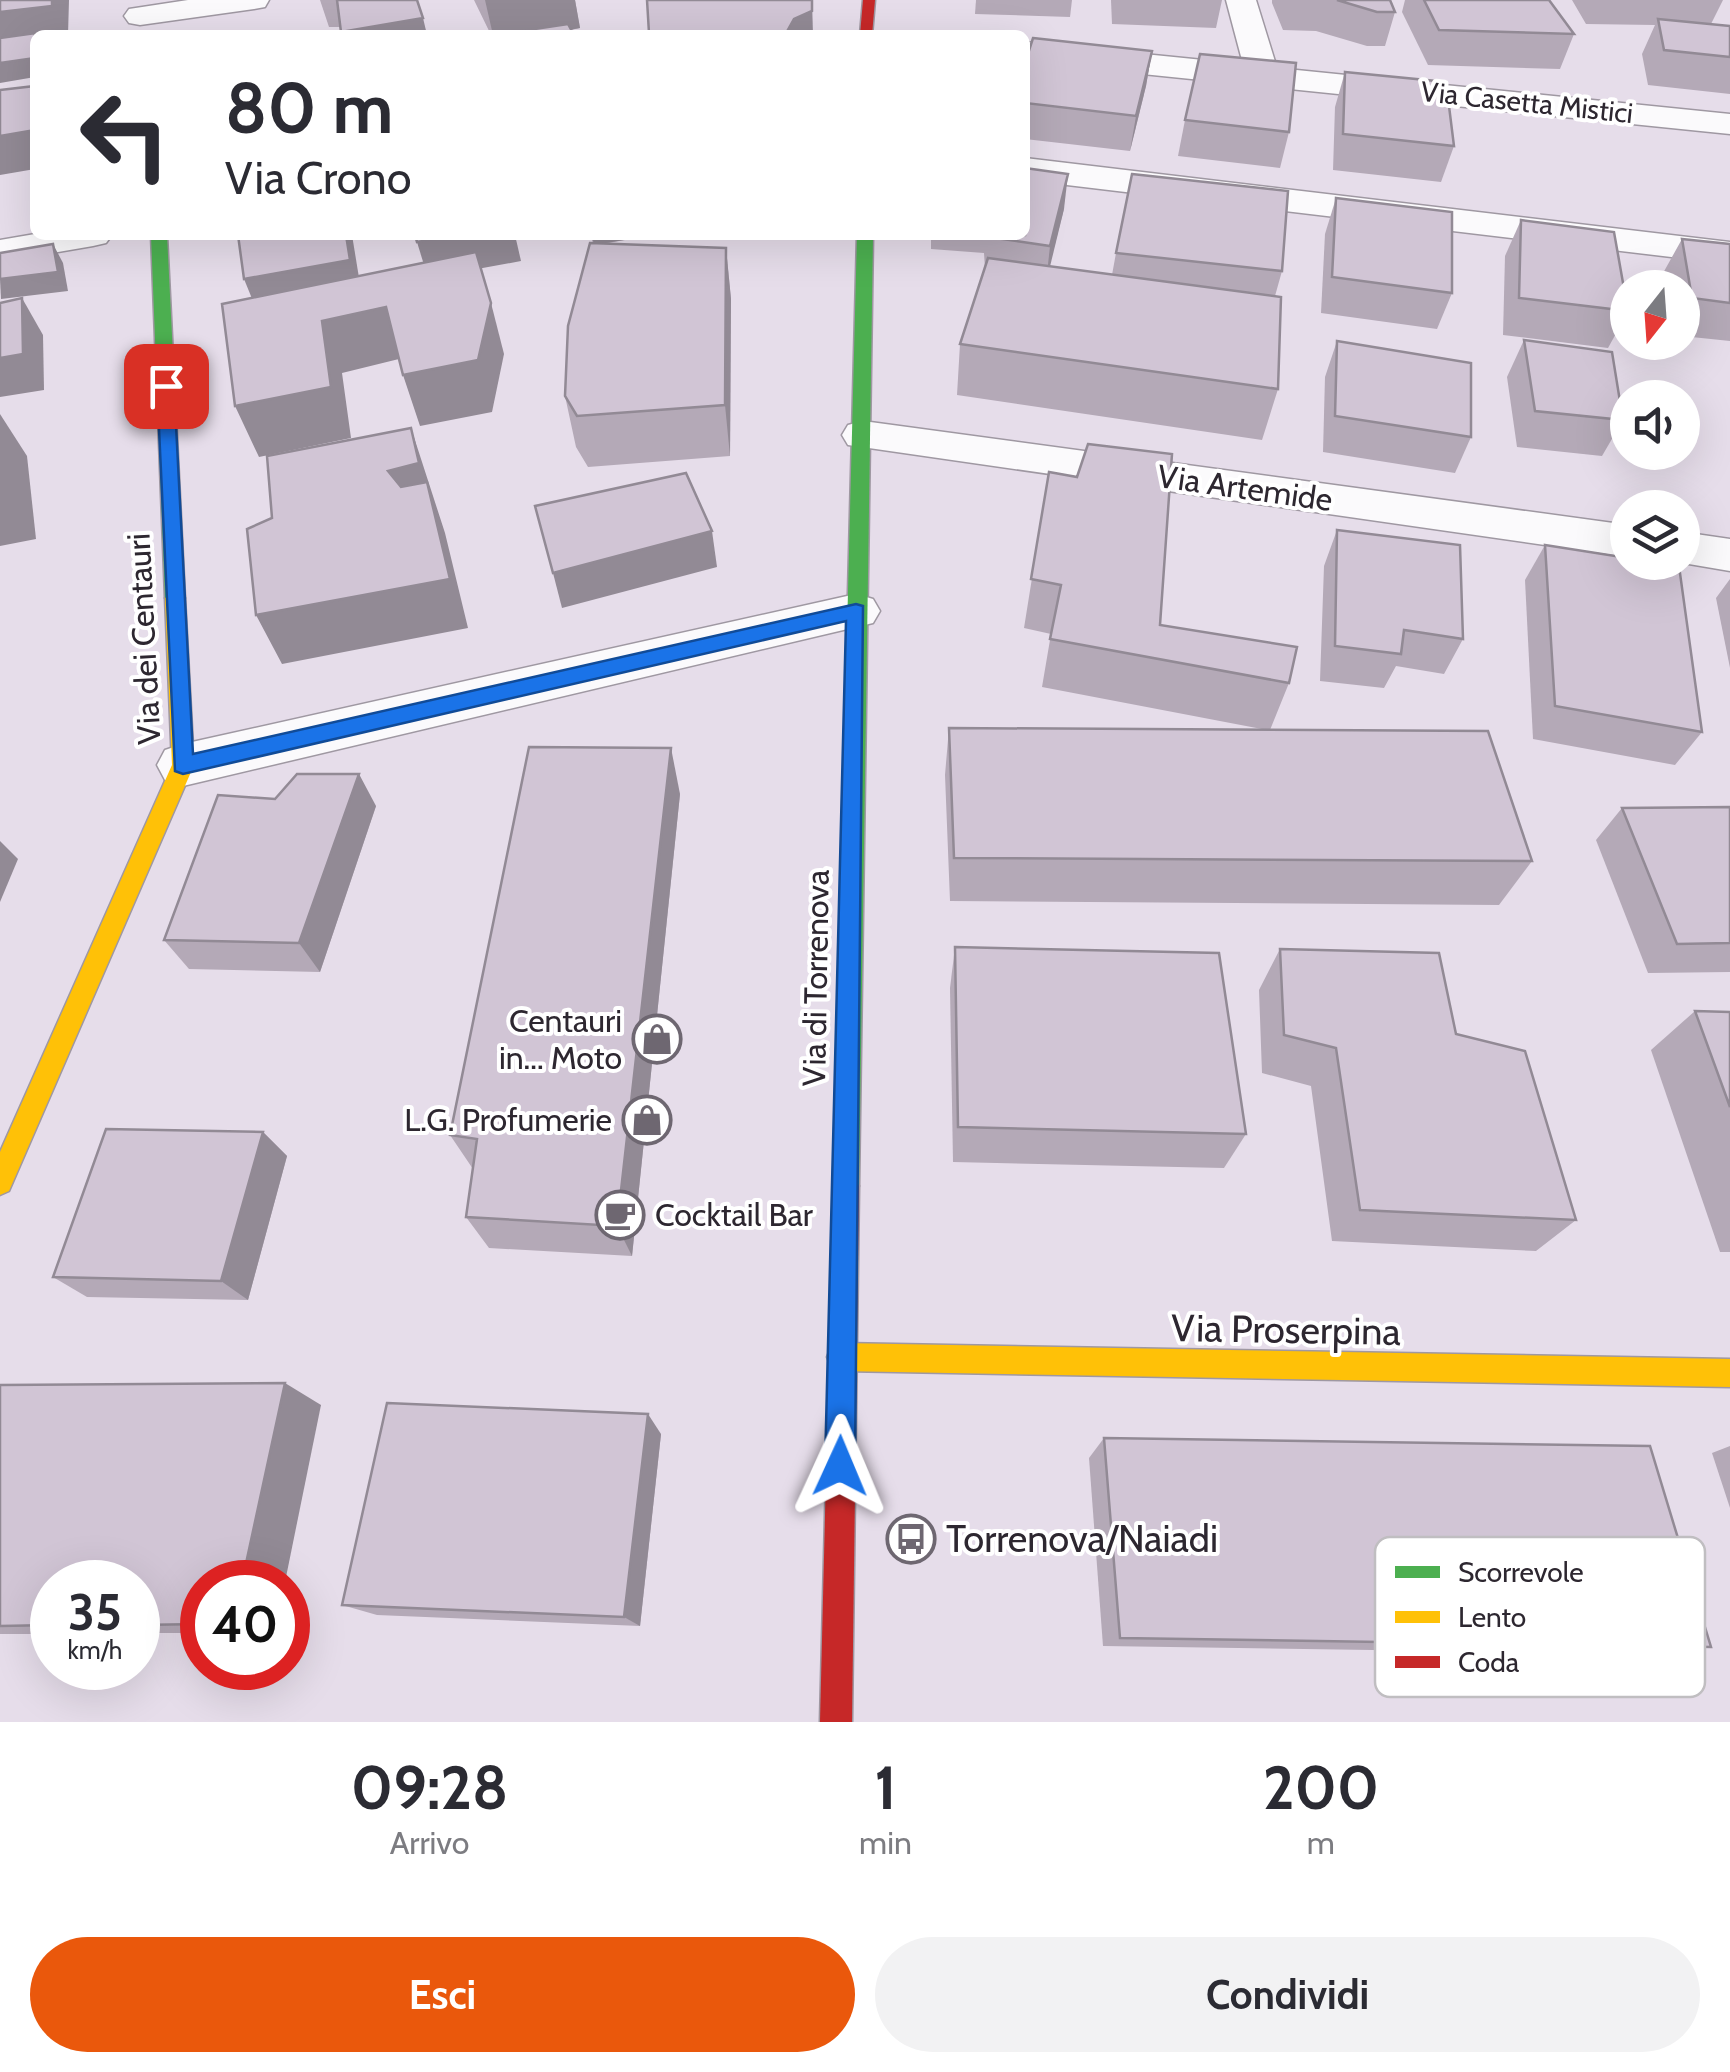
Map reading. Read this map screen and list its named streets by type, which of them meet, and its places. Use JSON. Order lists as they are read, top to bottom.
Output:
{
  "streets": {
    "street": [
      "Via Casetta Mistici",
      "Via Artemide",
      "Via dei Centauri",
      "Via di Torrenova",
      "Via Proserpina"
    ]
  },
  "crossings": [
    ["Via Artemide", "Via di Torrenova"],
    ["Via di Torrenova", "Via Proserpina"]
  ],
  "places": {
    "shop": ["Centauri in... Moto", "L.G. Profumerie"],
    "cafe": ["Cocktail Bar"],
    "bus stop": ["Torrenova/Naiadi"]
  },
  "legend": ["Scorrevole", "Lento", "Coda"],
  "north": "bottom",
  "page": {
    "turn": ["80 m", "Via Crono"],
    "speed": "35 km/h",
    "limit": "40",
    "eta": [
      "09:28",
      "Arrivo",
      "1",
      "min",
      "200",
      "m"
    ],
    "buttons": ["Esci", "Condividi"]
  }
}
